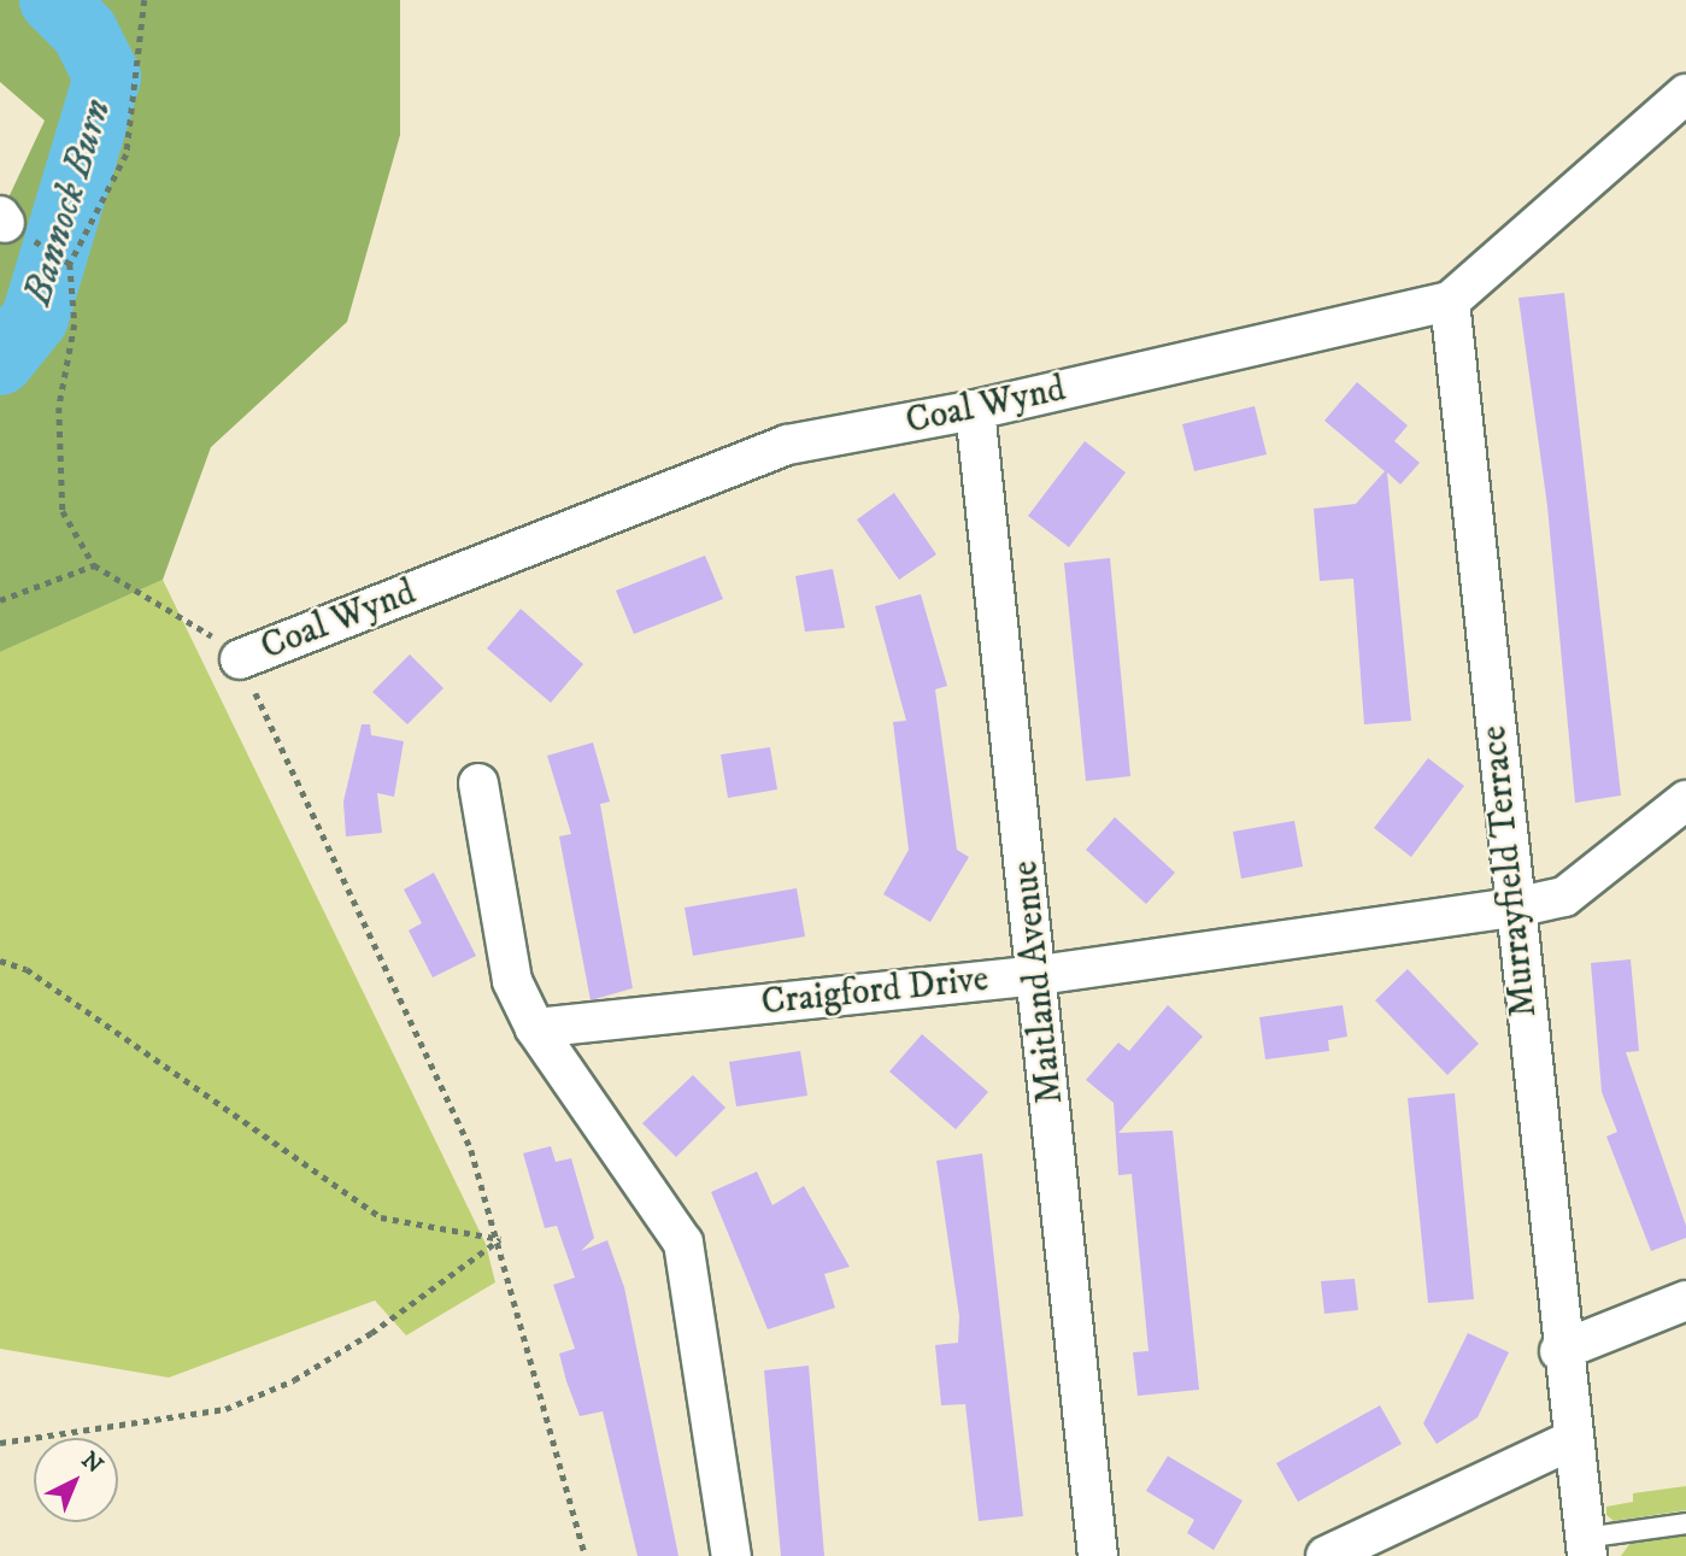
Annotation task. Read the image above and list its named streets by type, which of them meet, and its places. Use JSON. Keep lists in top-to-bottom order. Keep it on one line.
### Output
{"streets":{"street":["Coal Wynd","Murrayfield Terrace","Maitland Avenue","Craigford Drive"]},"crossings":[["Coal Wynd","Murrayfield Terrace"],["Coal Wynd","Maitland Avenue"],["Murrayfield Terrace","Craigford Drive"],["Maitland Avenue","Craigford Drive"]],"water":["Bannock Burn"],"north":"top right"}
